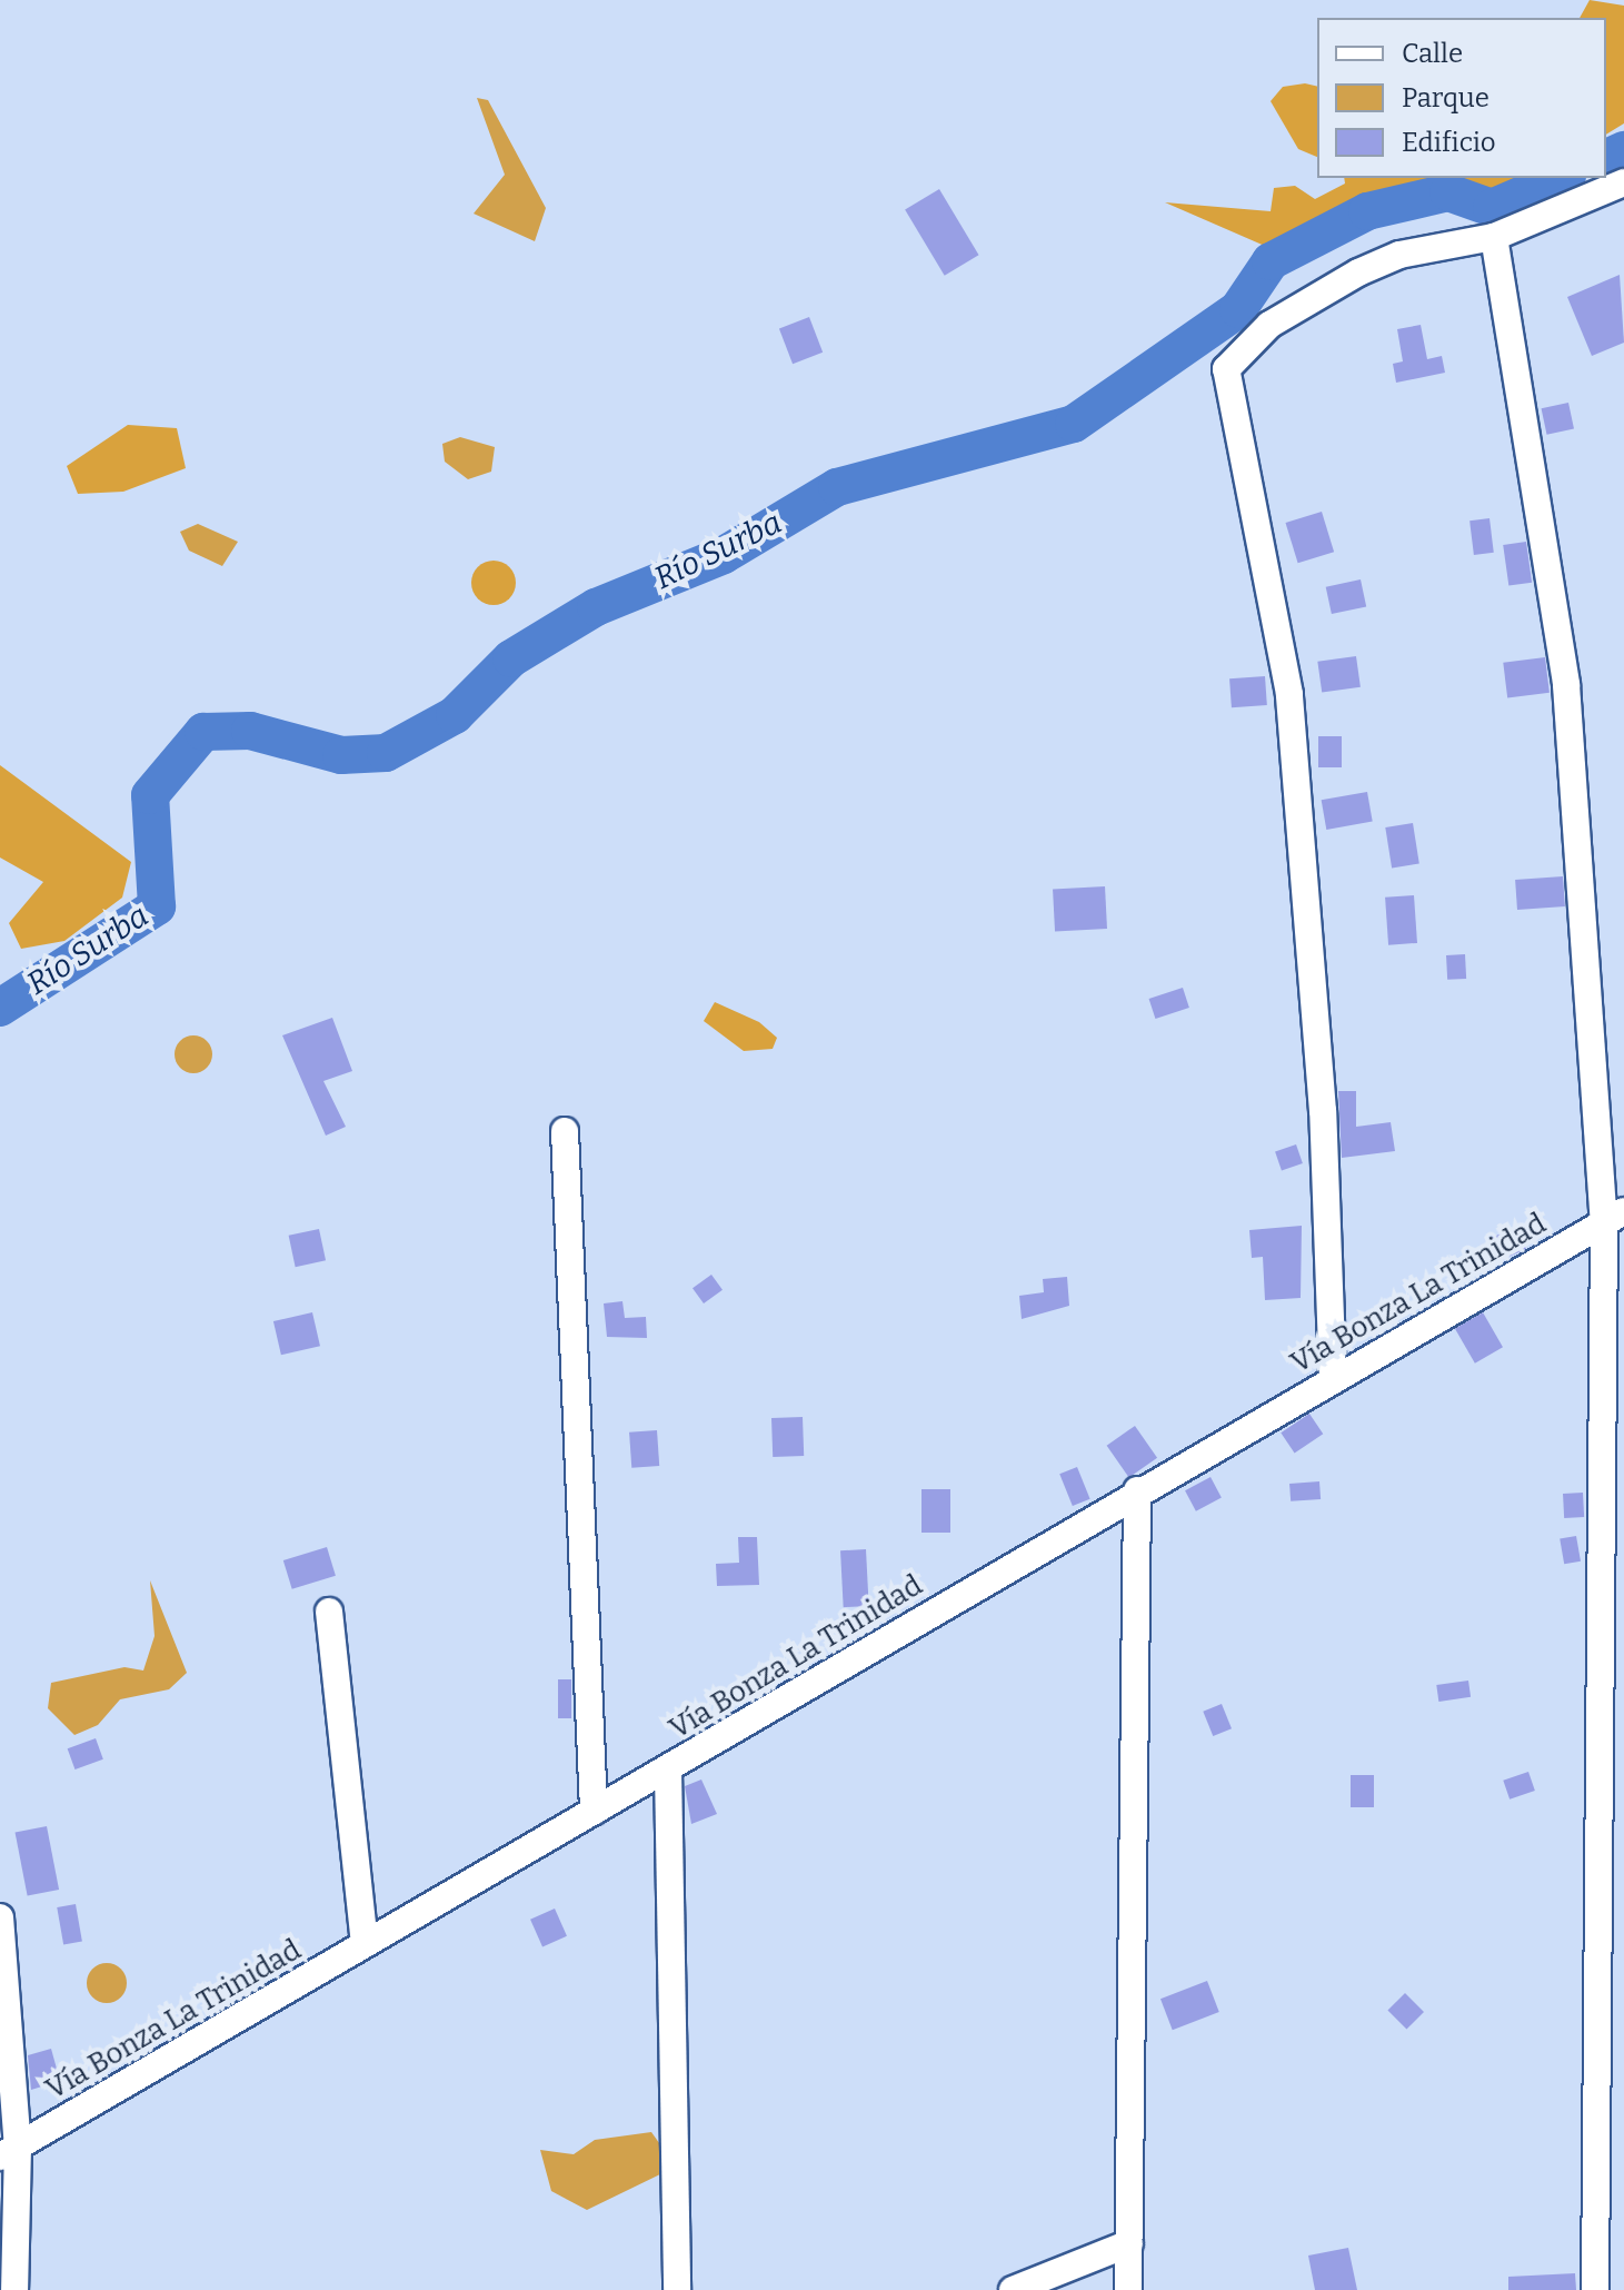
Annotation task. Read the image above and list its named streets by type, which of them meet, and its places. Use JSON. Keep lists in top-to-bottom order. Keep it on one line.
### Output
{"streets":{"street":["Vía Bonza La Trinidad"]},"water":["Río Surba"],"legend":["Calle","Parque","Edificio"]}
